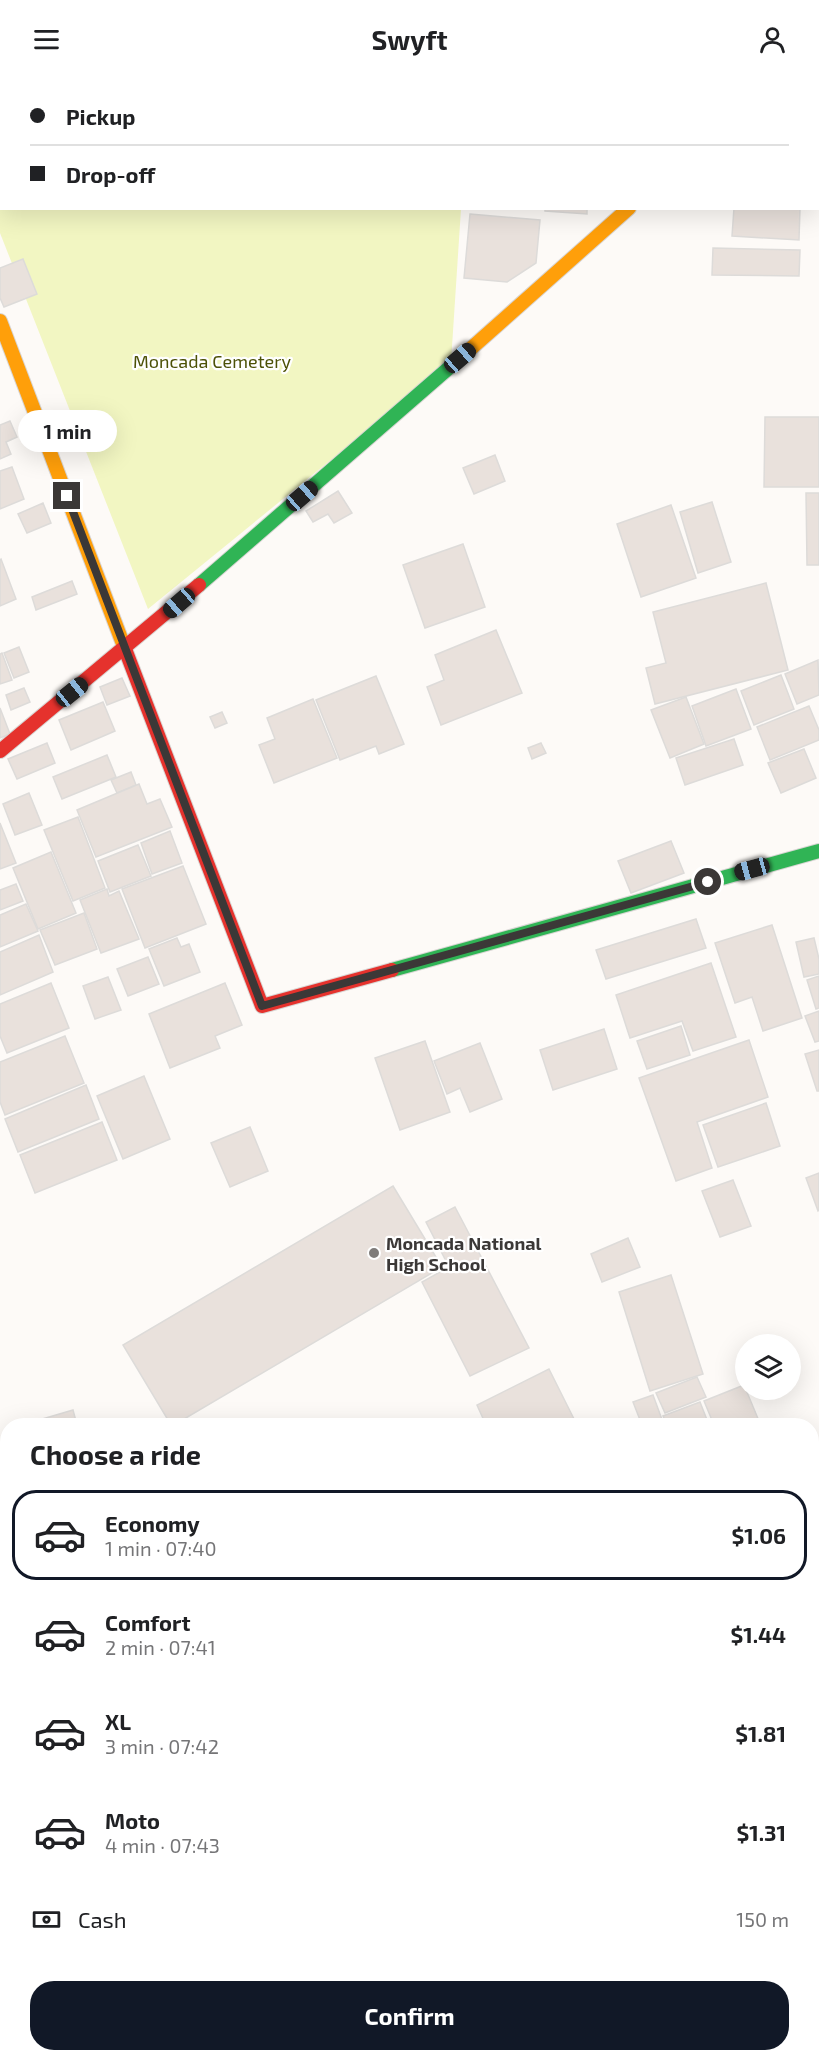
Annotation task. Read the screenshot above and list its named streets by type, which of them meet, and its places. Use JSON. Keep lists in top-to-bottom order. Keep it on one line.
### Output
{"parks":["Moncada Cemetery"],"places":["Moncada National High School"],"page":{"header":"Swyft","banner":["Pickup","Drop-off"],"bubble":"1 min","heading":"Choose a ride","list":[{"name":"Economy","note":"1 min · 07:40","value":"$1.06"},{"name":"Comfort","note":"2 min · 07:41","value":"$1.44"},{"name":"XL","note":"3 min · 07:42","value":"$1.81"},{"name":"Moto","note":"4 min · 07:43","value":"$1.31"}],"pay":["Cash","150 m"],"buttons":"Confirm"}}
